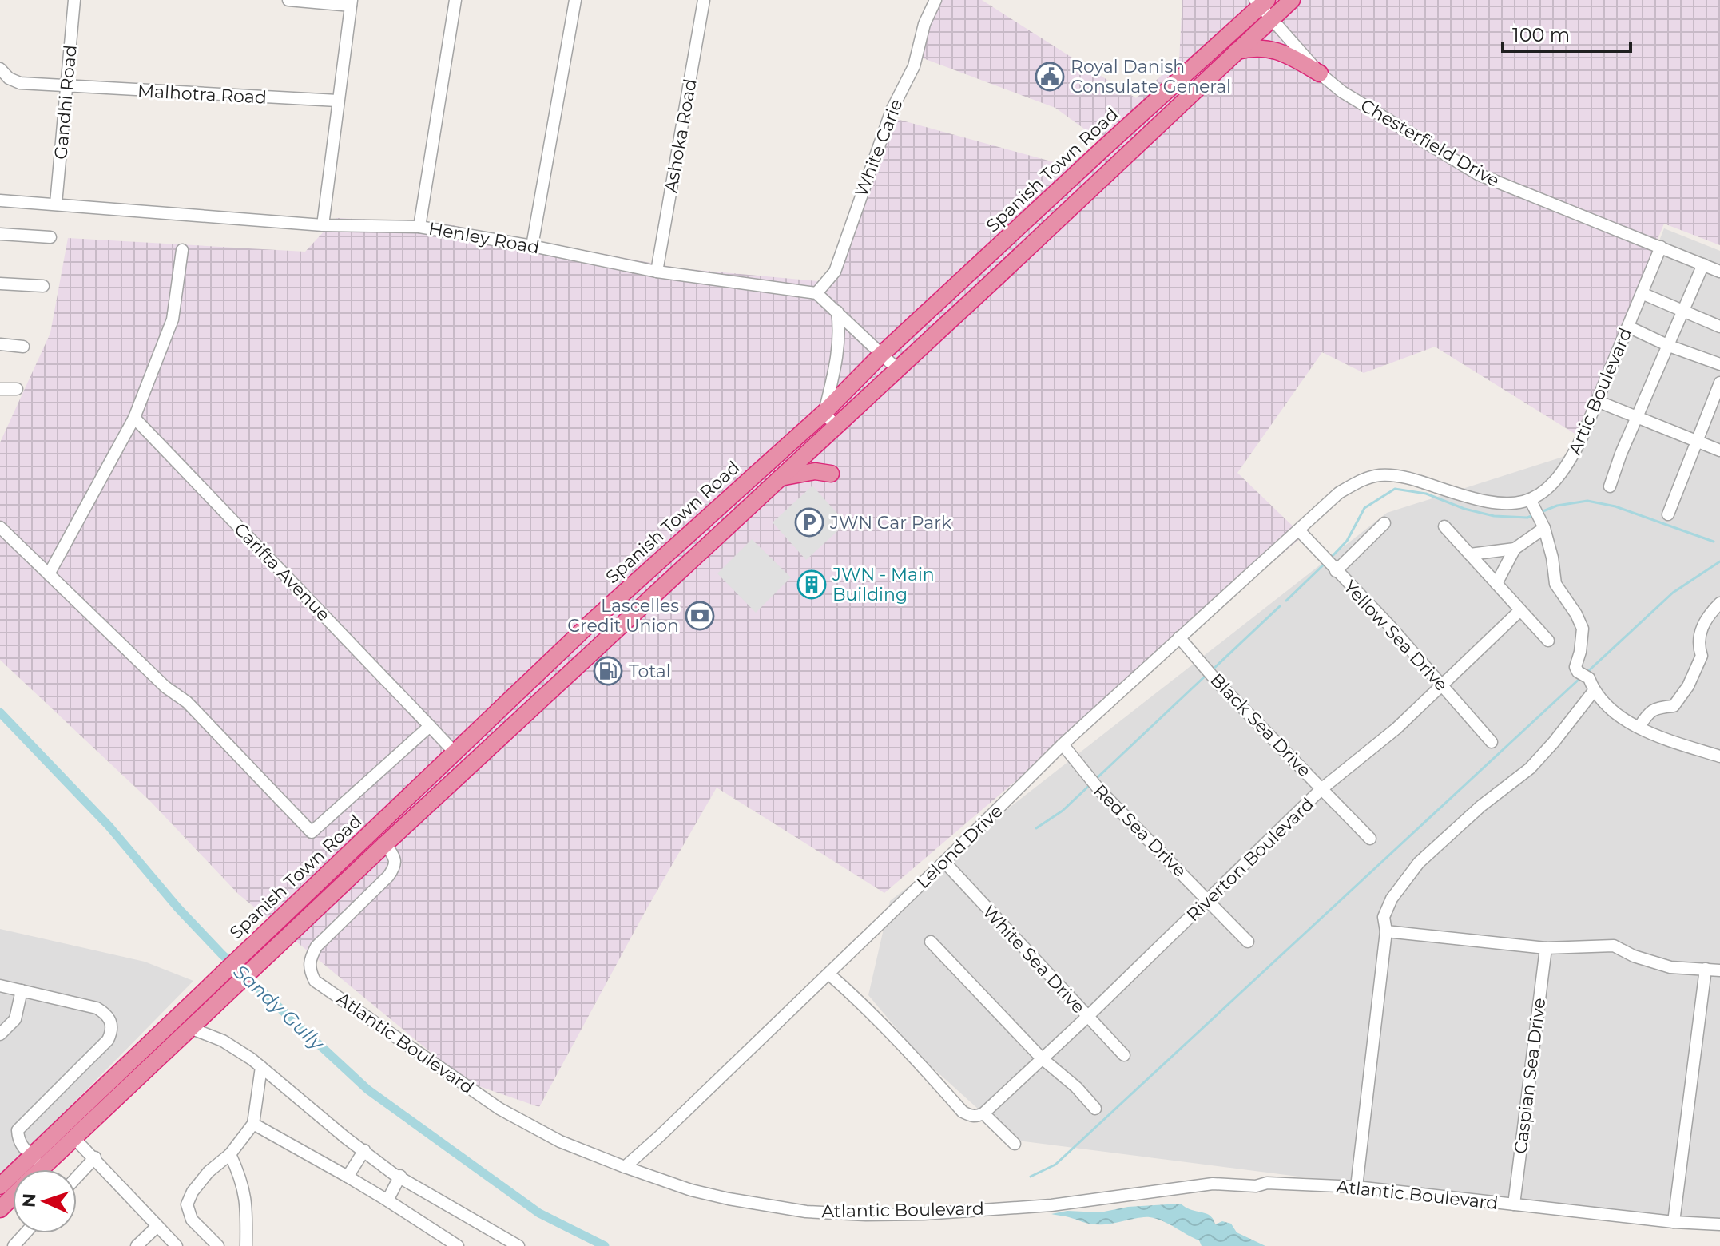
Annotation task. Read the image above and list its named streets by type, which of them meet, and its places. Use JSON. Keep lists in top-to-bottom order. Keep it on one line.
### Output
{"streets":{"highway":["Spanish Town Road"],"street":["Malhotra Road","Gandhi Road","Ashoka Road","Chesterfield Drive","White Carie","Henley Road","Artic Boulevard","Carifta Avenue","Yellow Sea Drive","Black Sea Drive","Red Sea Drive","Lelond Drive","Riverton Boulevard","White Sea Drive","Atlantic Boulevard","Caspian Sea Drive"]},"crossings":[["Malhotra Road","Gandhi Road"],["Gandhi Road","Henley Road"],["Ashoka Road","Henley Road"],["Chesterfield Drive","Spanish Town Road"],["Chesterfield Drive","Artic Boulevard"],["White Carie","Henley Road"],["Spanish Town Road","Carifta Avenue"],["Spanish Town Road","Atlantic Boulevard"],["Artic Boulevard","Yellow Sea Drive"],["Artic Boulevard","Lelond Drive"],["Yellow Sea Drive","Lelond Drive"],["Yellow Sea Drive","Riverton Boulevard"],["Black Sea Drive","Lelond Drive"],["Black Sea Drive","Riverton Boulevard"],["Red Sea Drive","Lelond Drive"],["Red Sea Drive","Riverton Boulevard"],["Lelond Drive","White Sea Drive"],["Lelond Drive","Atlantic Boulevard"],["Riverton Boulevard","White Sea Drive"],["Atlantic Boulevard","Caspian Sea Drive"]],"water":["Sandy Gully"],"places":{"public building":["Royal Danish Consulate General"],"parking":["JWN Car Park"],"building":["JWN - Main Building"],"bank":["Lascelles Credit Union"],"fuel station":["Total"]},"scale_bar":"100 m","north":"left"}
